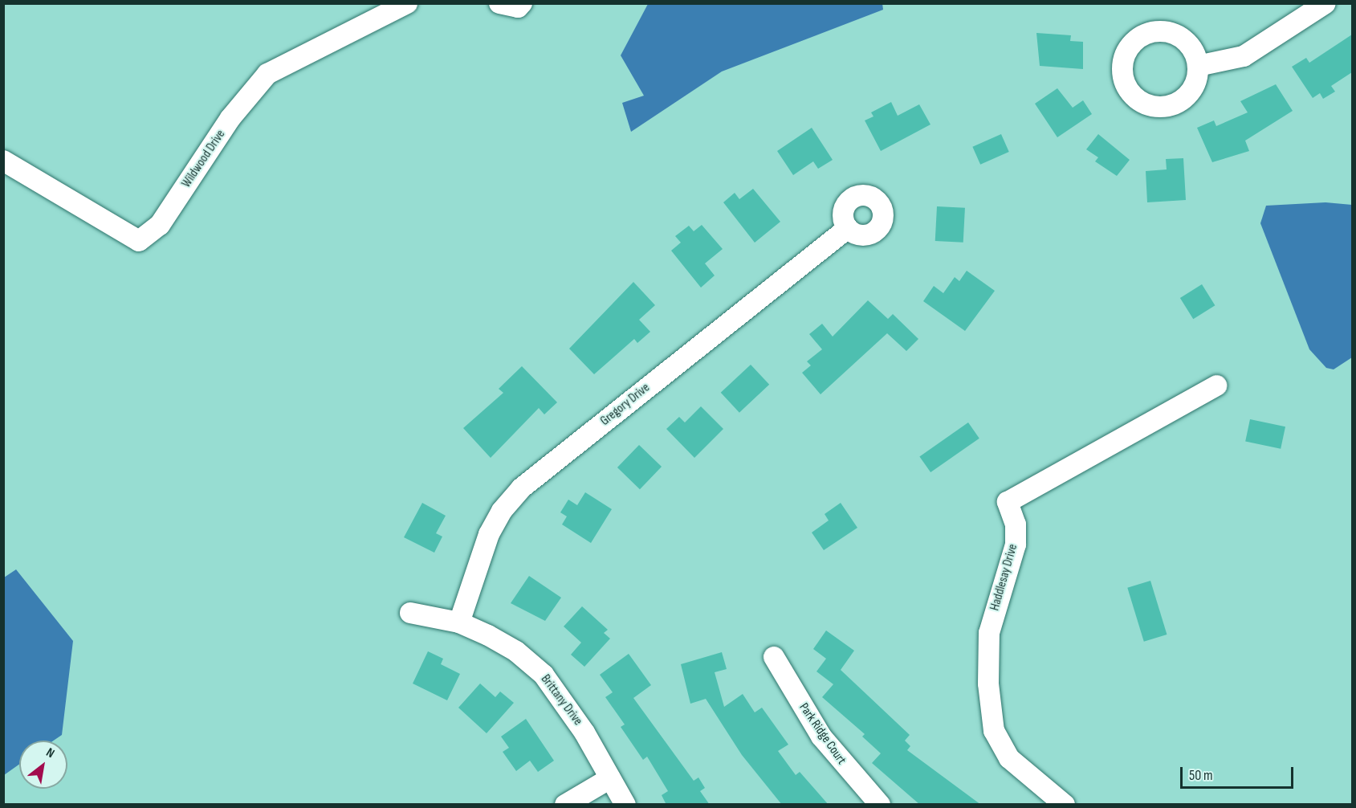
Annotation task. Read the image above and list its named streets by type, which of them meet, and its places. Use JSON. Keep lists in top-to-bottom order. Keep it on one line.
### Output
{"streets":{"street":["Wildwood Drive","Gregory Drive","Haddlesay Drive","Brittany Drive","Park Ridge Court"]},"crossings":[["Gregory Drive","Brittany Drive"]],"scale_bar":"50 m","north":"top right"}
